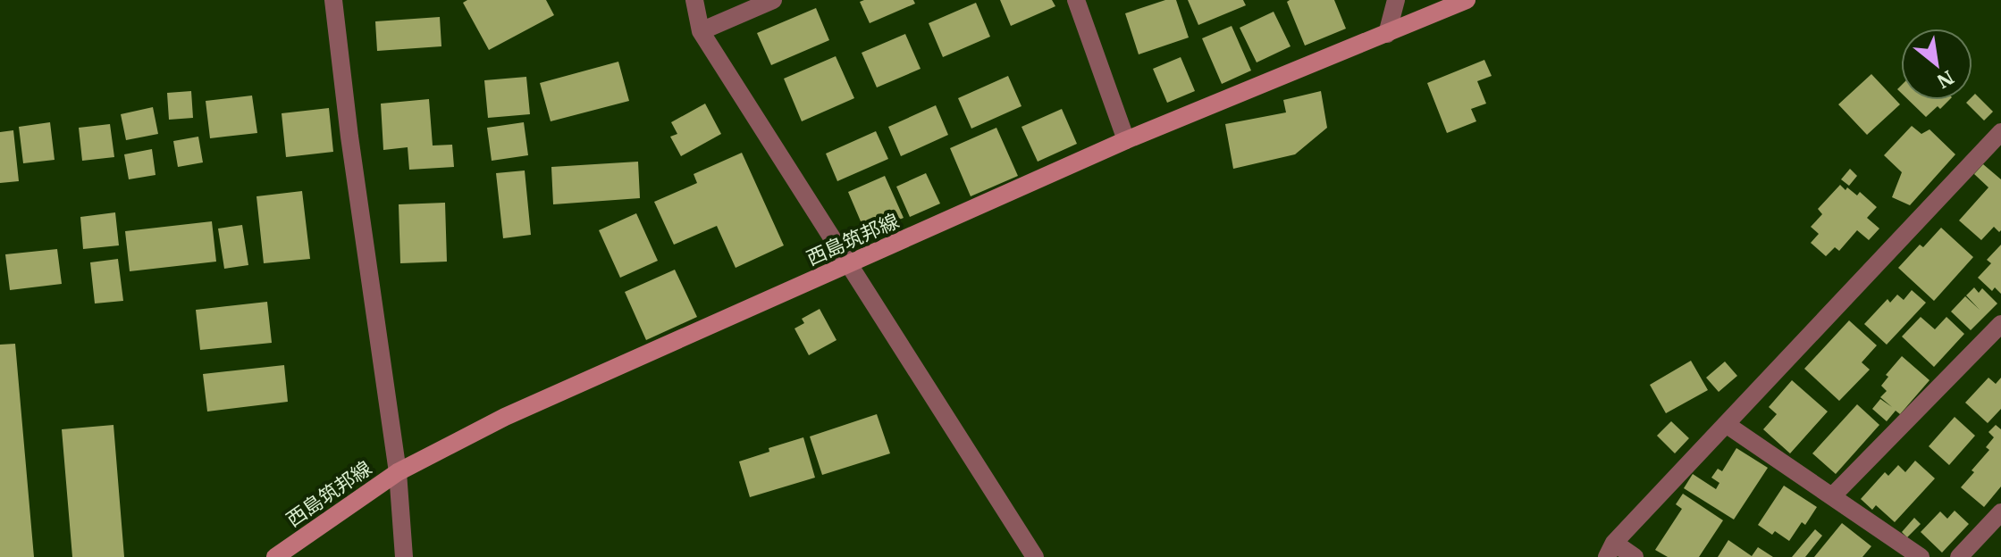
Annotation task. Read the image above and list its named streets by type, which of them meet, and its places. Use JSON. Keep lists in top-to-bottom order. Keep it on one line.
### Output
{"streets":{"main road":["西島筑邦線"]},"north":"bottom right"}
